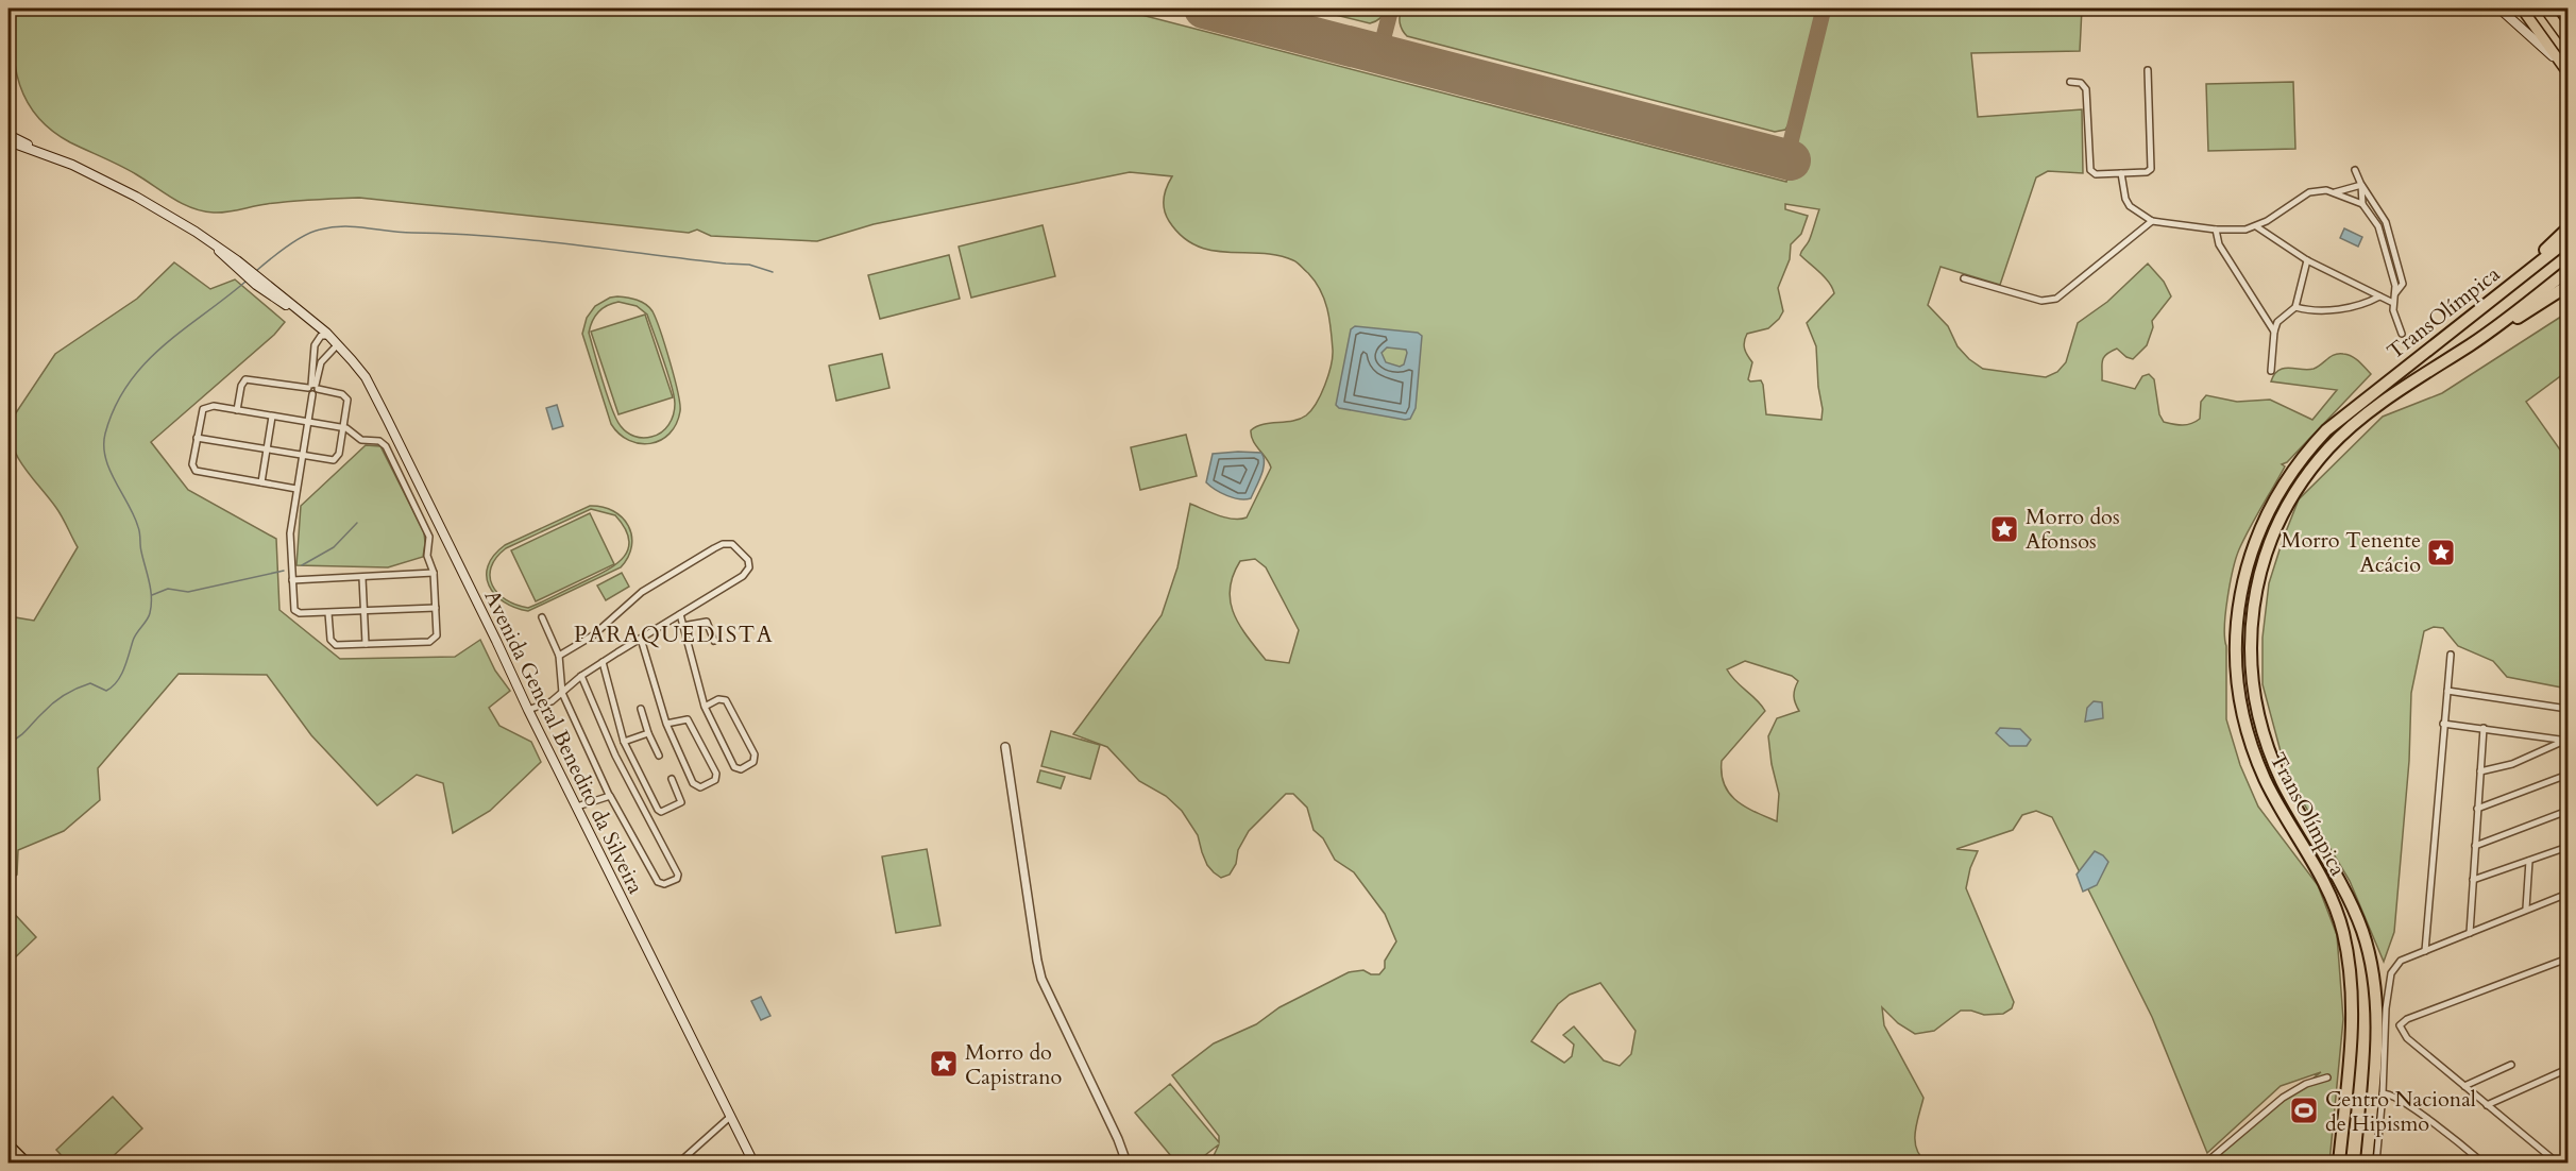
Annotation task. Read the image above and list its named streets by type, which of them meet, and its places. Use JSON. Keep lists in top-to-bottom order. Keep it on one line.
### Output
{"streets":{"highway":["TransOlímpica"],"main road":["Avenida General Benedito da Silveira"]},"districts":["PARAQUEDISTA"],"places":{"place":["Morro dos Afonsos","Morro Tenente Acácio","Morro do Capistrano"],"sports":["Centro Nacional de Hipismo"]}}
